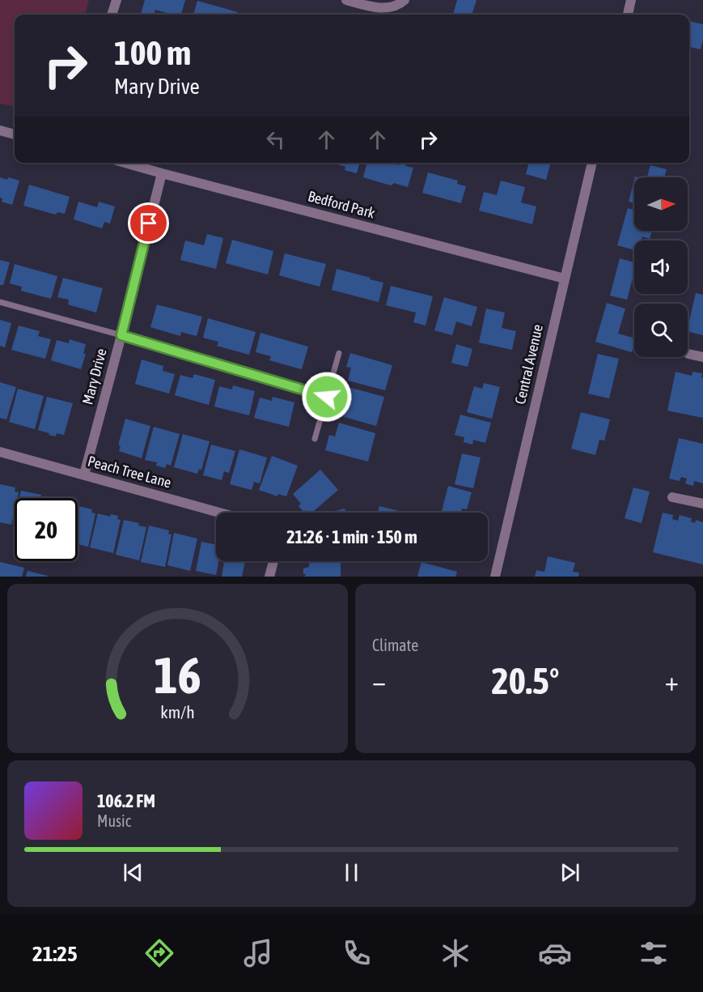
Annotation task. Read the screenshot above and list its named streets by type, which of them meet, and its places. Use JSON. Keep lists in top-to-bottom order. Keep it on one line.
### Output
{"streets":{"street":["Bedford Park","Central Avenue","Mary Drive","Peach Tree Lane"]},"crossings":[["Bedford Park","Central Avenue"],["Bedford Park","Mary Drive"],["Mary Drive","Peach Tree Lane"]],"north":"right","page":{"turn":["100 m","Mary Drive"],"limit":"20","trip":"21:26 · 1 min · 150 m","tile":"Climate","heat":["−","20.5°","+"],"song":["106.2 FM","Music"],"tabs":"21:25","gauge":["16","km/h"]}}
